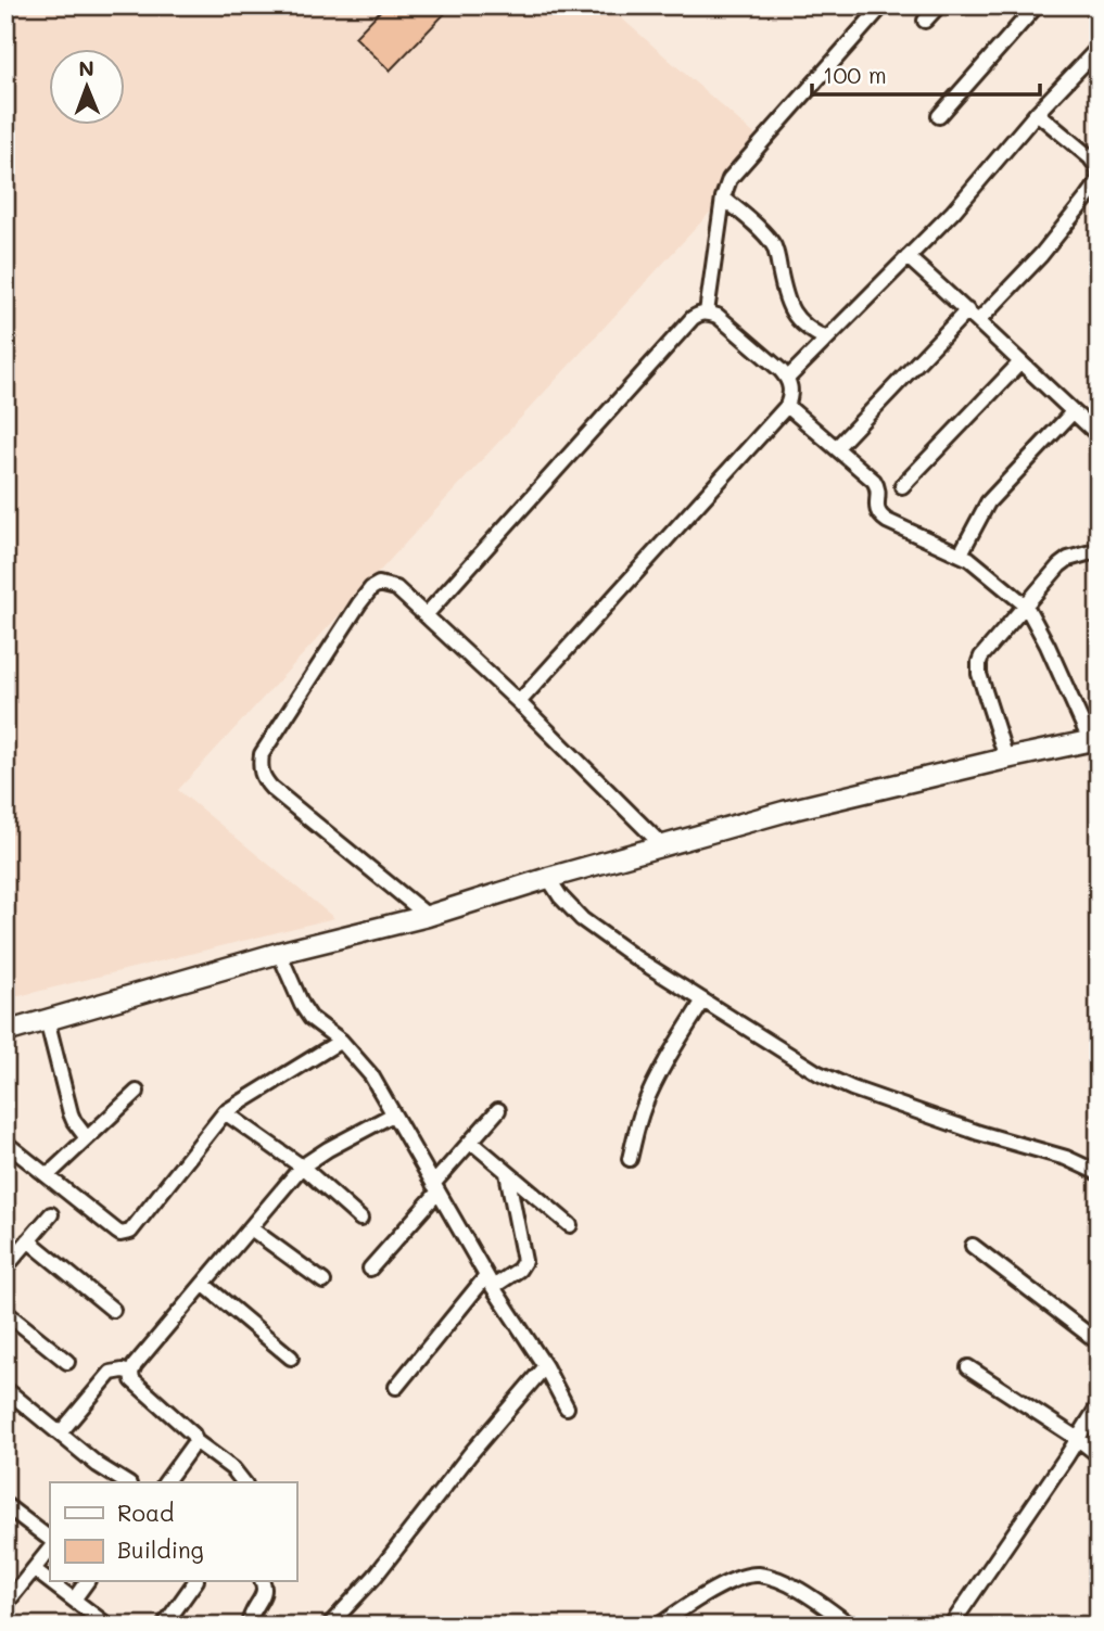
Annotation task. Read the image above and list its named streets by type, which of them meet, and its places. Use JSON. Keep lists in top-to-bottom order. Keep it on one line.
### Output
{"legend":["Road","Building"],"scale_bar":"100 m","north":"top"}
